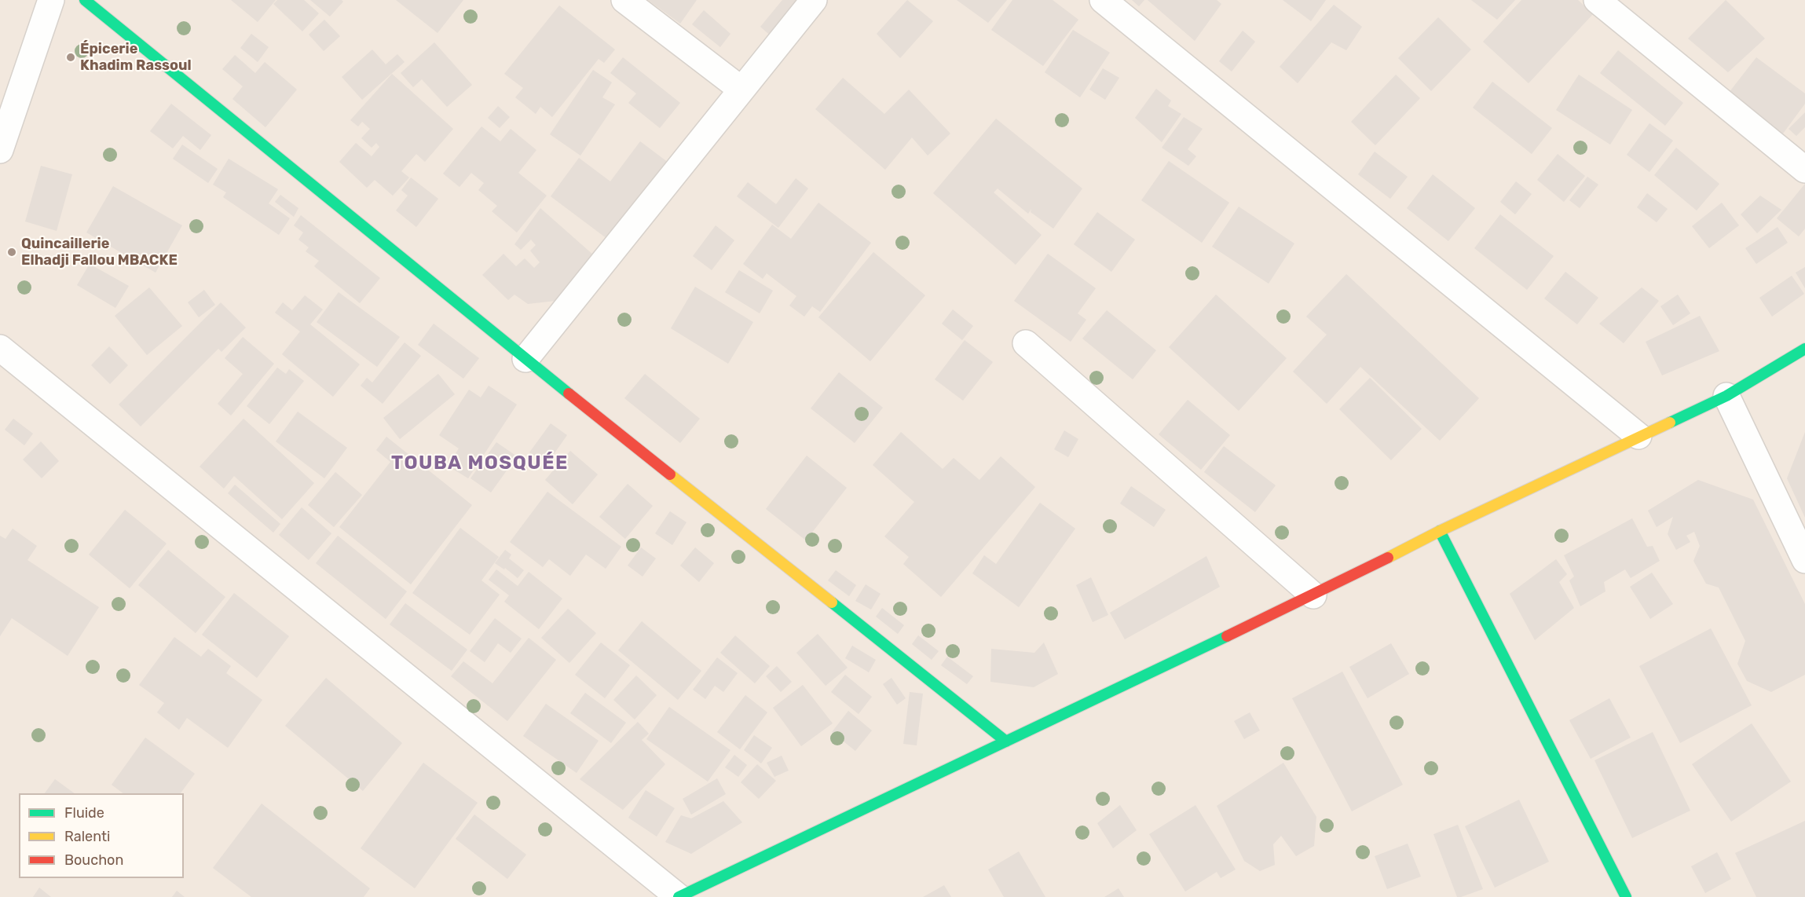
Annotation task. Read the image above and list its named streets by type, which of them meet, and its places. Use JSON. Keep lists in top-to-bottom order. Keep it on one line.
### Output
{"districts":["TOUBA MOSQUÉE"],"places":["Épicerie Khadim Rassoul","Quincaillerie Elhadji Fallou MBACKE"],"legend":["Fluide","Ralenti","Bouchon"]}
